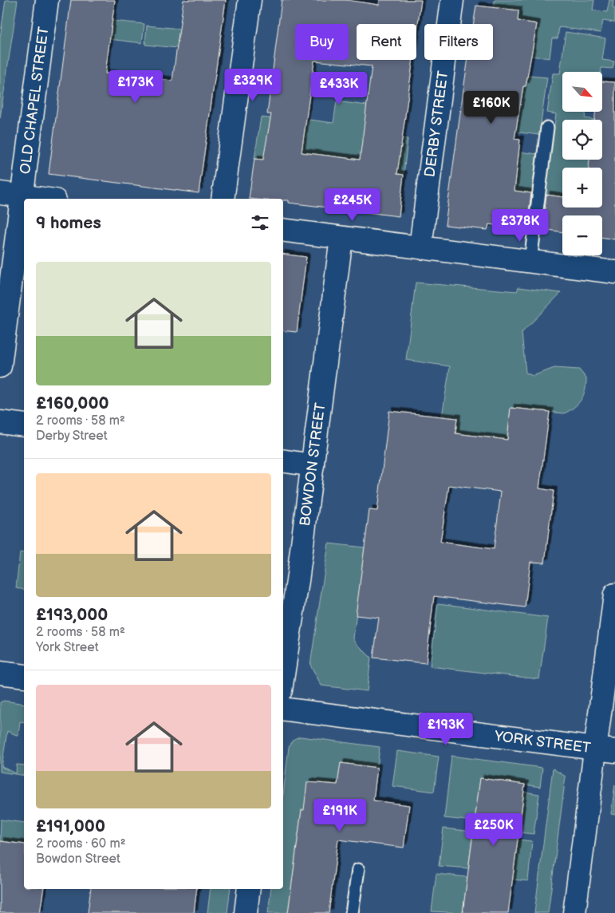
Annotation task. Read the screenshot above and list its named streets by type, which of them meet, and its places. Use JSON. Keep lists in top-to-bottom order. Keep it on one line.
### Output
{"streets":{"street":["OLD CHAPEL STREET","DERBY STREET","BOWDON STREET","YORK STREET"]},"north":"bottom right","page":{"chip":["Buy","Rent","Filters"],"price":["£329K","£173K","£433K","£160K","£245K","£378K","£193K","£191K","£250K"],"map_buttons":["+","−"],"heading":"9 homes","list":[{"name":"£160,000","note":"2 rooms · 58 m² · Derby Street"},{"name":"£193,000","note":"2 rooms · 58 m² · York Street"},{"name":"£191,000","note":"2 rooms · 60 m² · Bowdon Street"}]}}
